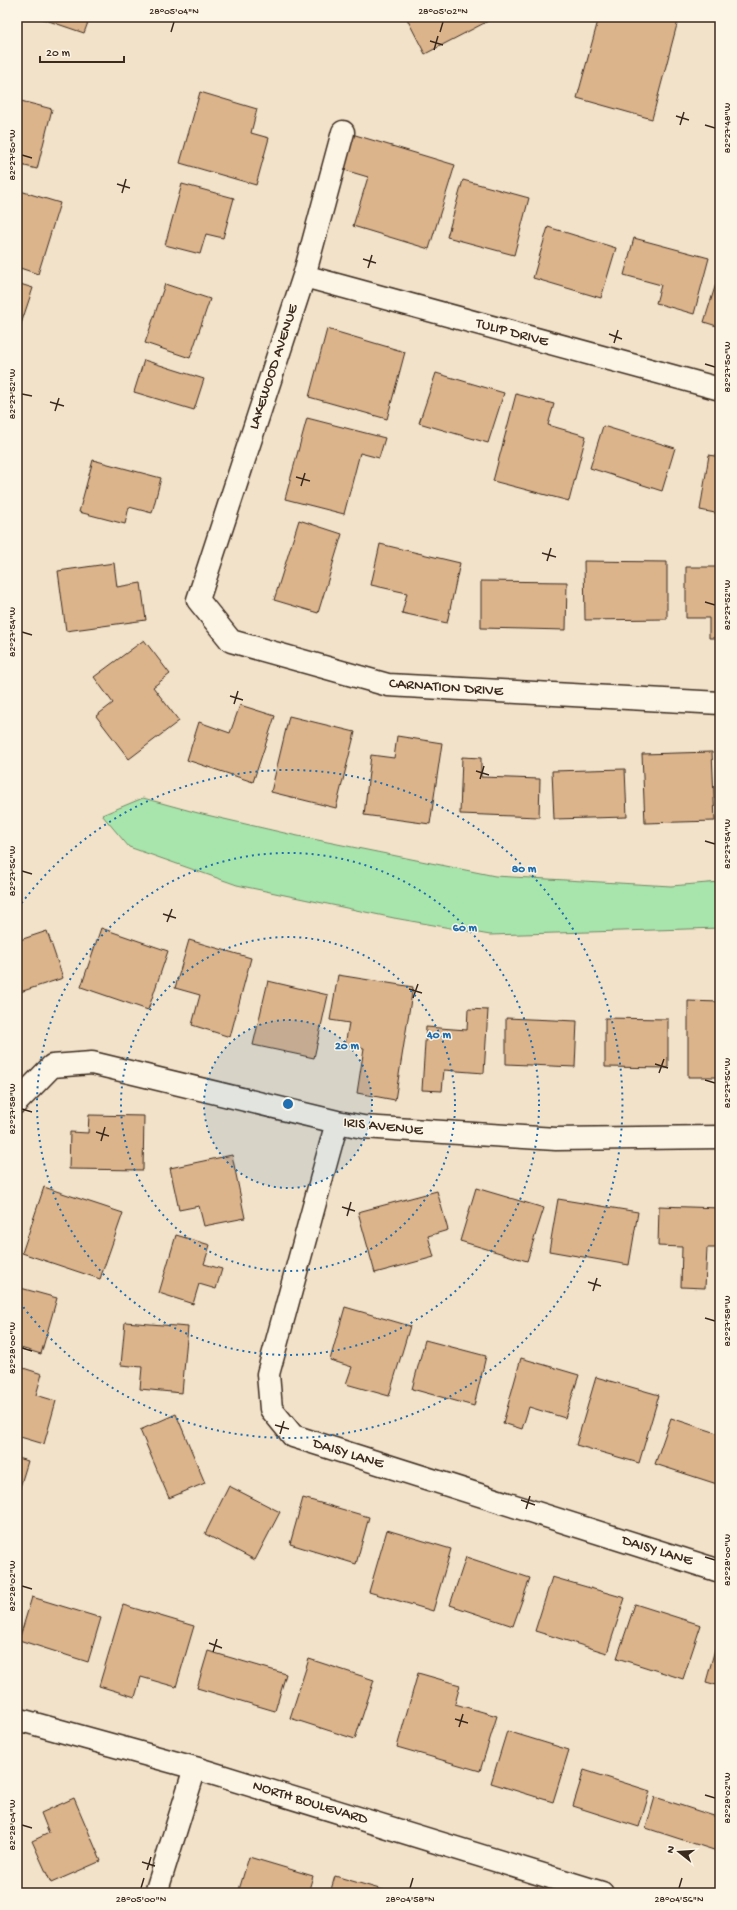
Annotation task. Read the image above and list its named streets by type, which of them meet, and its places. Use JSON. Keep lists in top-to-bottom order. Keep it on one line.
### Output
{"streets":{"street":["TULIP DRIVE","LAKEWOOD AVENUE","CARNATION DRIVE","IRIS AVENUE","DAISY LANE","NORTH BOULEVARD"]},"crossings":[["TULIP DRIVE","LAKEWOOD AVENUE"],["LAKEWOOD AVENUE","CARNATION DRIVE"],["IRIS AVENUE","DAISY LANE"]],"scale_bar":"20 m","north":"left","coordinates":["28°05'04\"N","28°05'02\"N","82°27'48\"W","82°27'50\"W","82°27'52\"W","82°27'54\"W","82°27'56\"W","82°27'58\"W","82°28'00\"W","82°28'02\"W","82°28'04\"W","28°05'00\"N","28°04'58\"N","28°04'56\"N"],"rings":["80 m","60 m","40 m","20 m"]}
